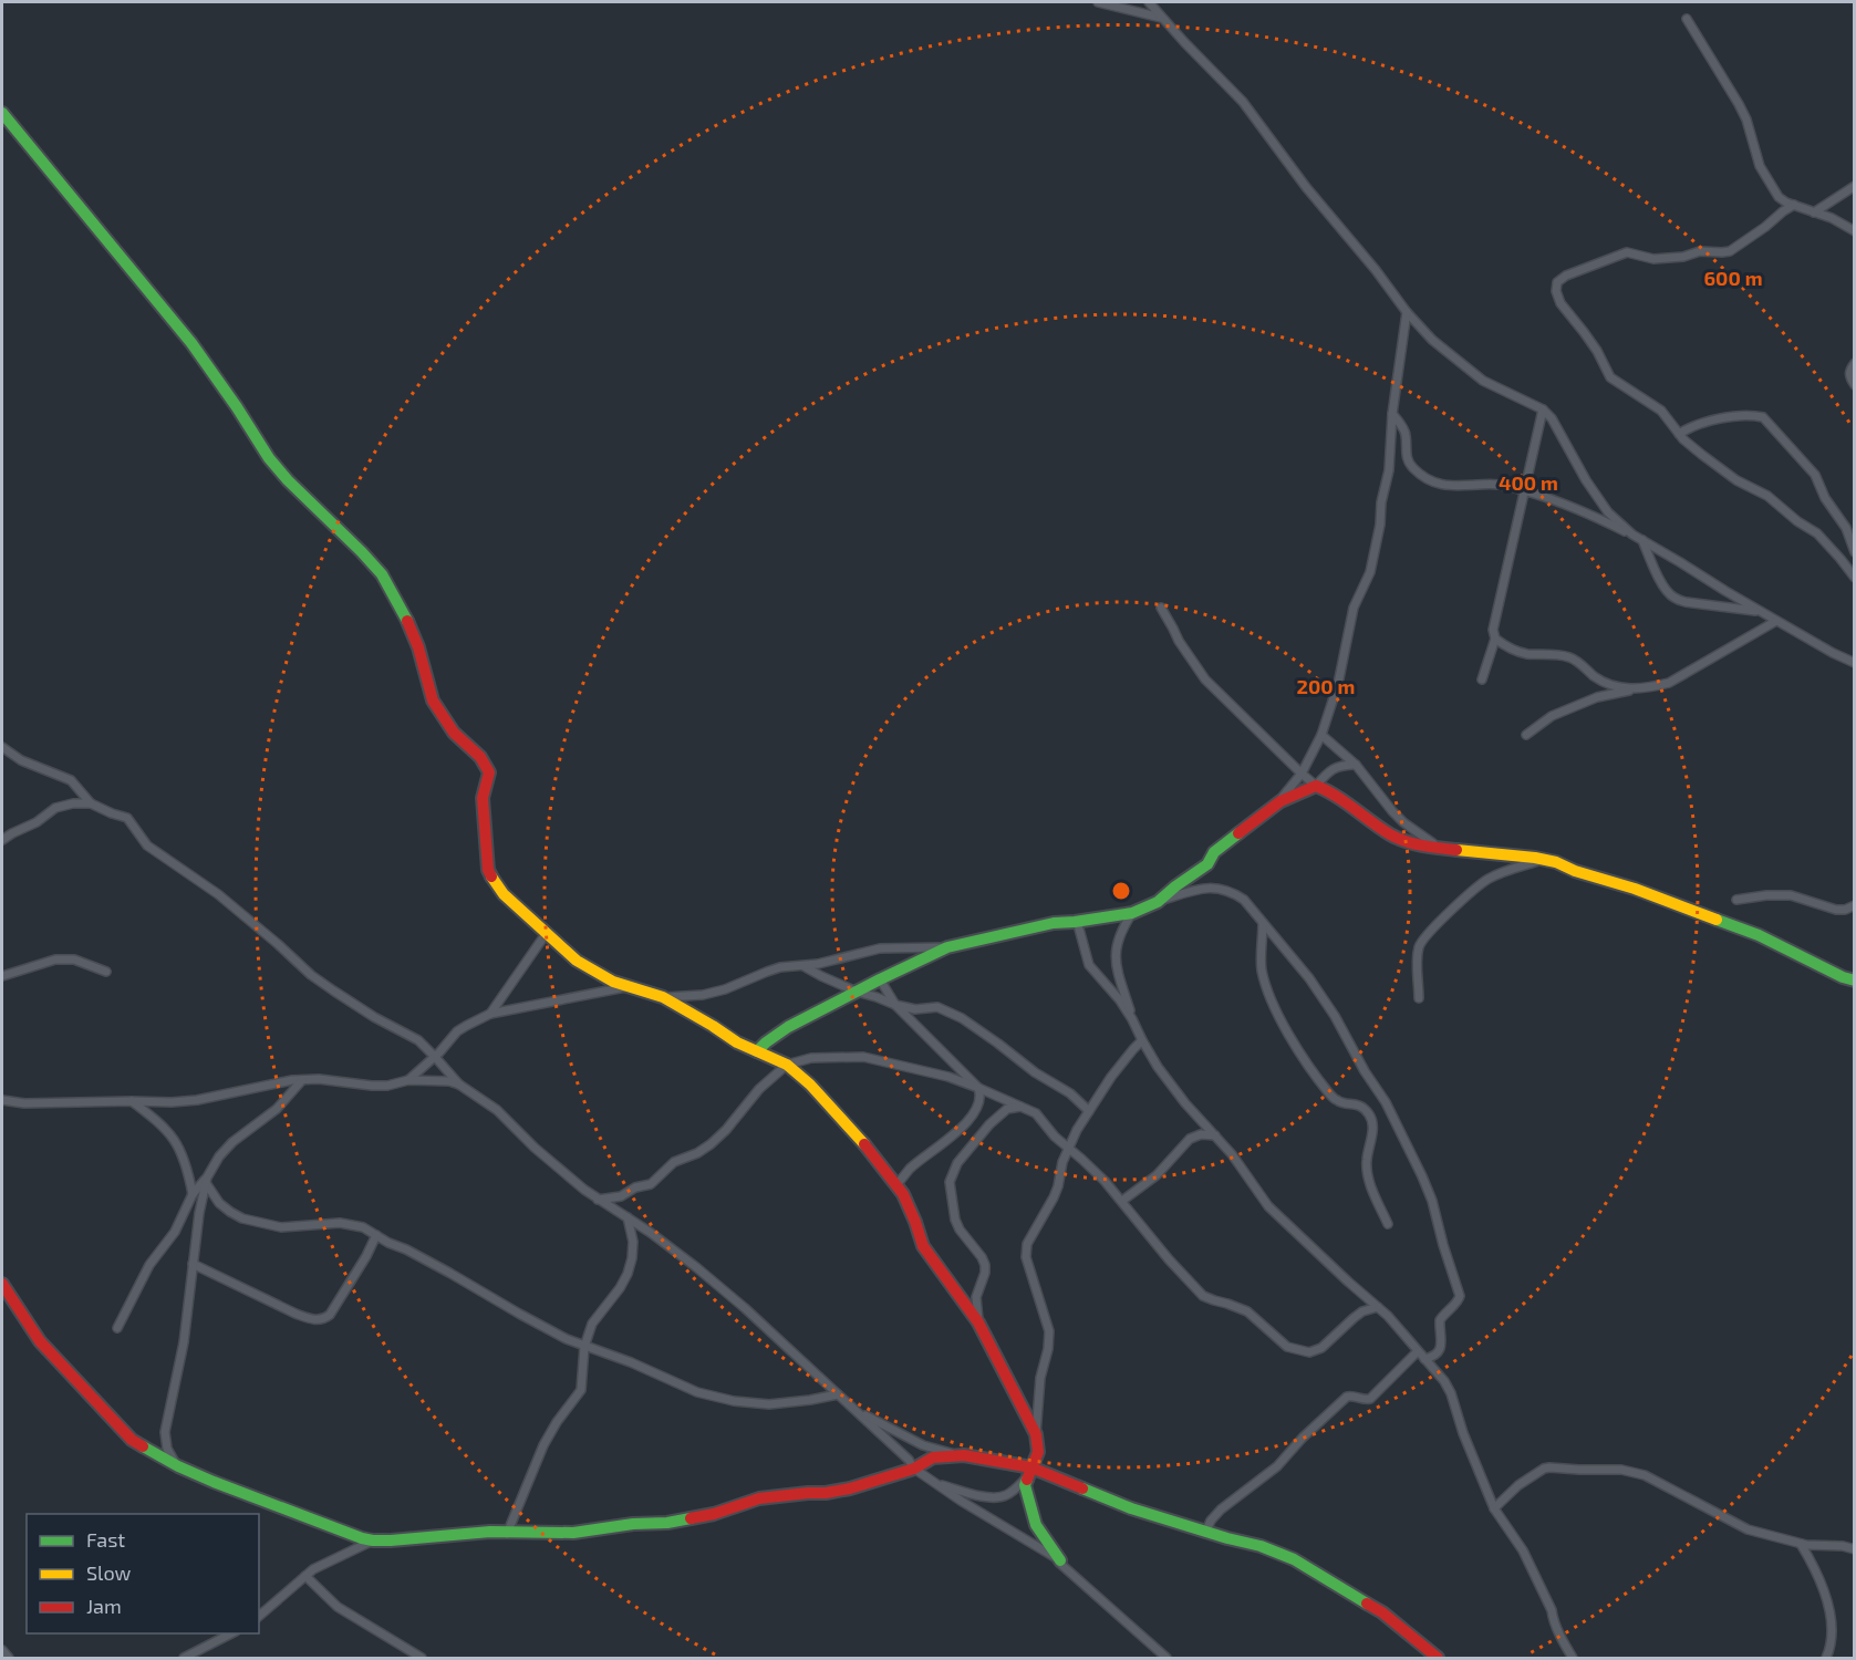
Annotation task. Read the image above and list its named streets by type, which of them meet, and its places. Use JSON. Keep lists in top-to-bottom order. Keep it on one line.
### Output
{"legend":["Fast","Slow","Jam"],"rings":["600 m","400 m","200 m"]}
